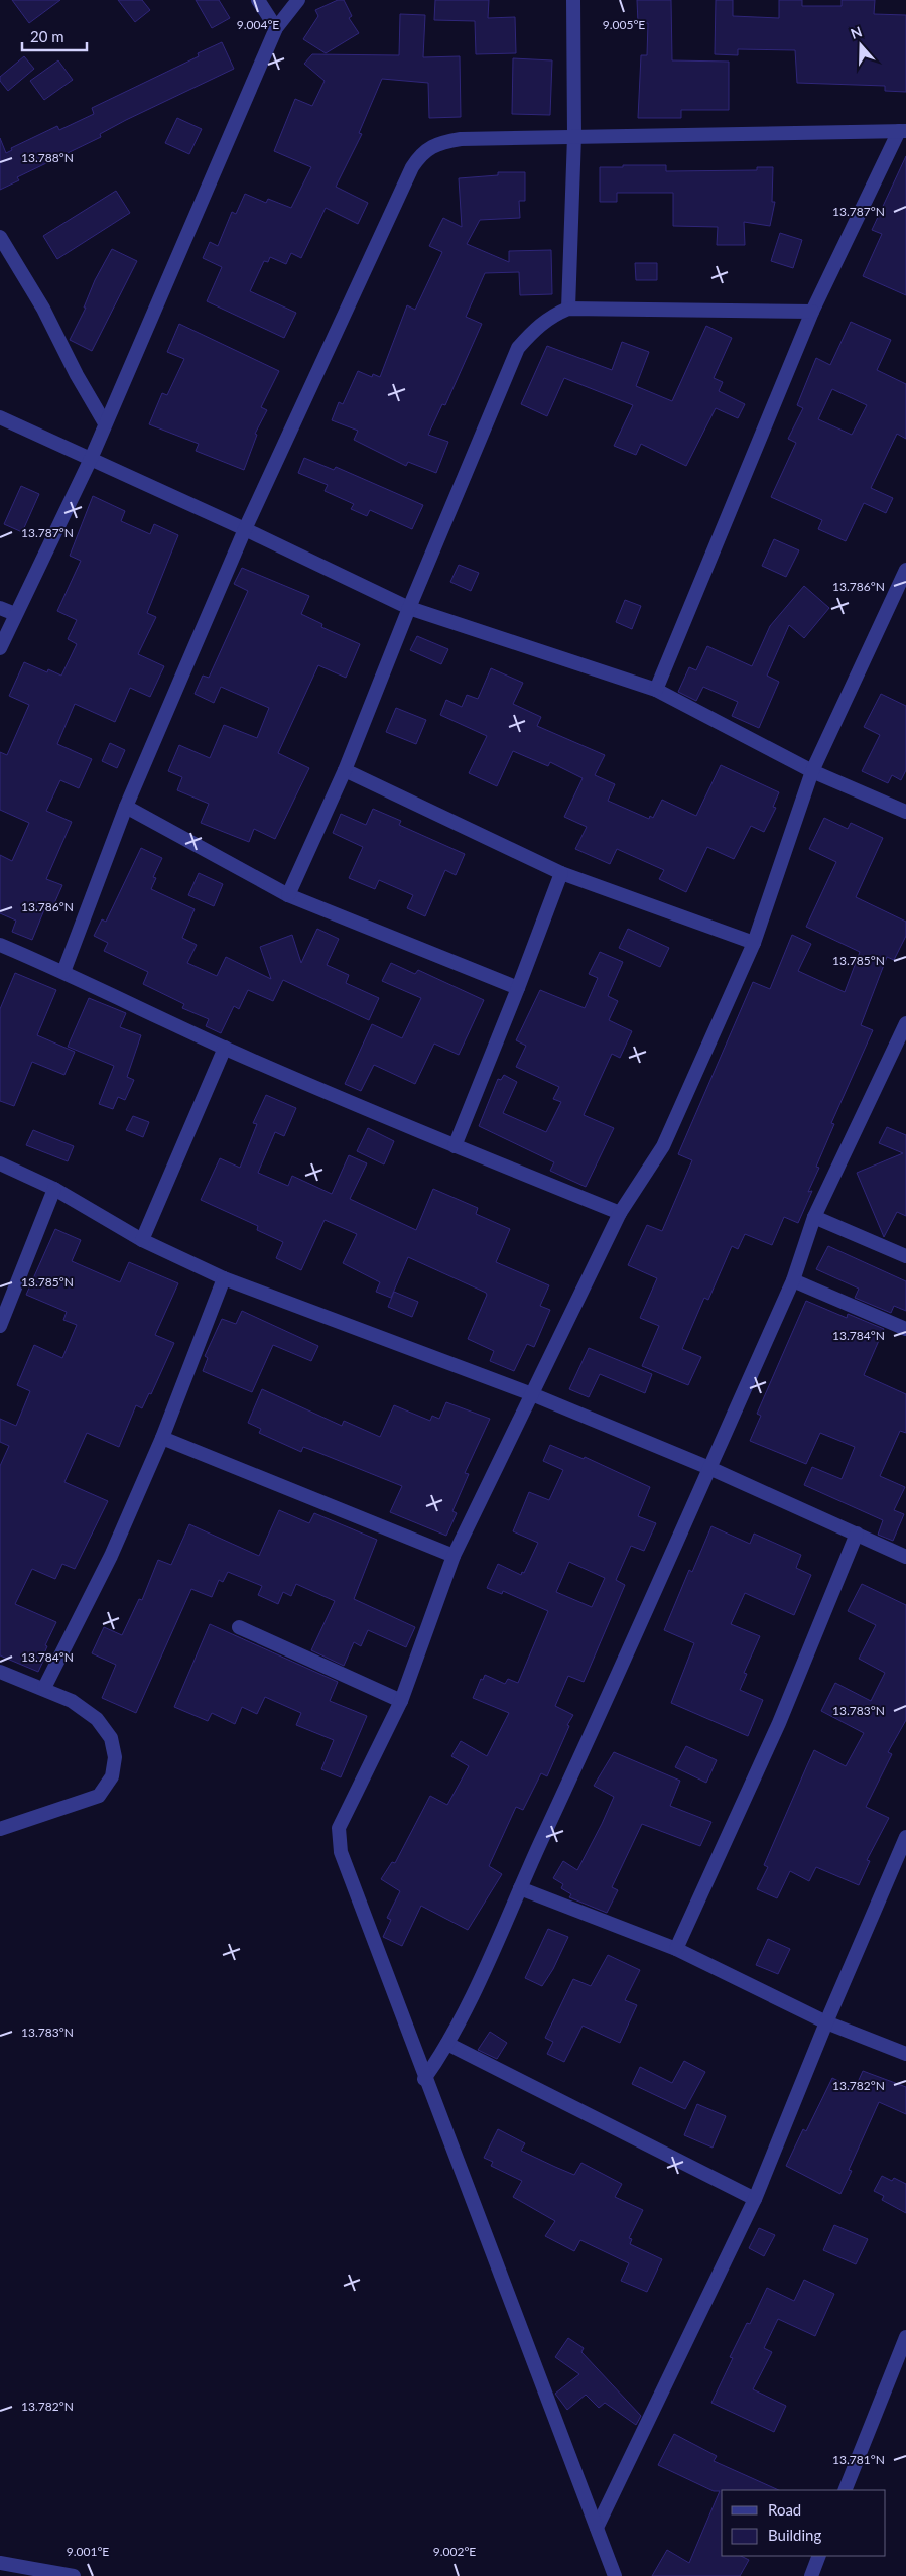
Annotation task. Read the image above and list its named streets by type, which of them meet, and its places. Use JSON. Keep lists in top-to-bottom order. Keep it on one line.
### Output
{"legend":["Road","Building"],"scale_bar":"20 m","north":"top","coordinates":["9.005°E","9.004°E","13.788°N","13.787°N","13.786°N","13.785°N","13.784°N","13.783°N","13.782°N","13.781°N","9.001°E","9.002°E"]}
